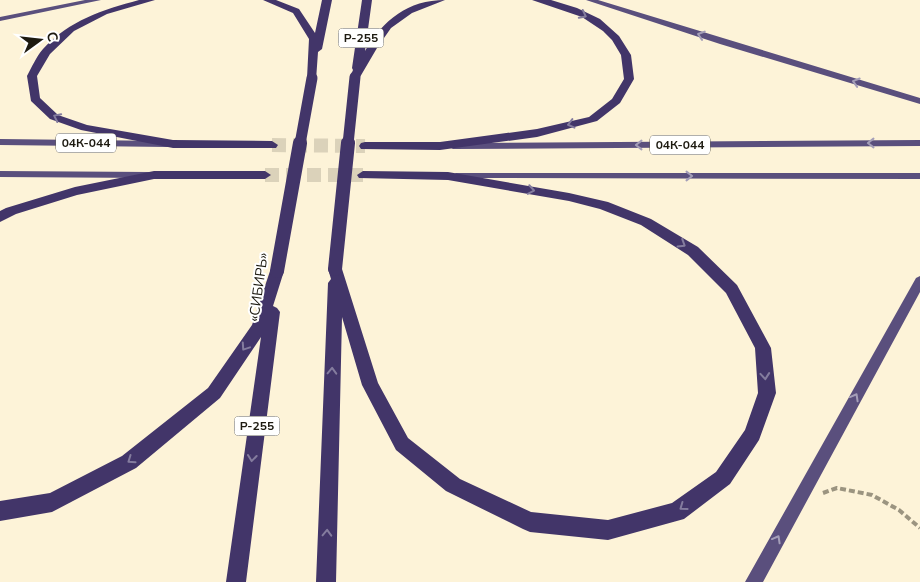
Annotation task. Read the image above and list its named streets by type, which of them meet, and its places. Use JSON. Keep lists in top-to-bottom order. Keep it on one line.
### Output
{"streets":{"highway":["Р-255","04К-044","«СИБИРЬ»"]},"north":"right"}
